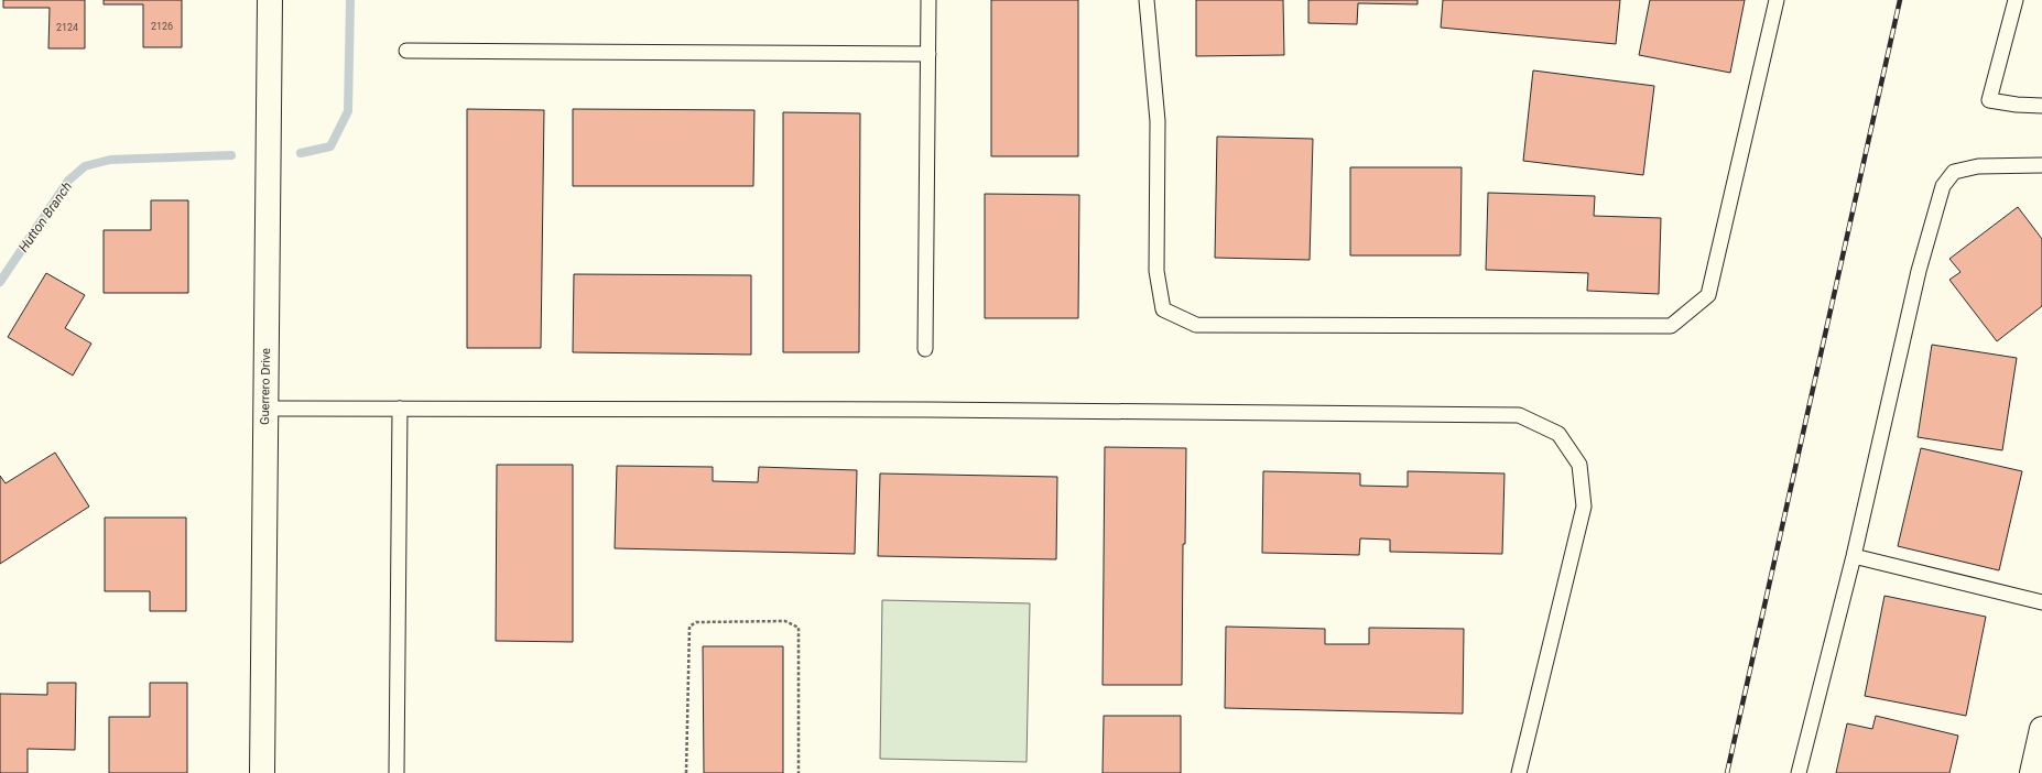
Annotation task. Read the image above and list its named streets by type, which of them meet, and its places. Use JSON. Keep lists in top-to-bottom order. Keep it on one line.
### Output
{"streets":{"street":["Guerrero Drive"]},"water":["Hutton Branch"],"house_numbers":["2126","2124"]}
